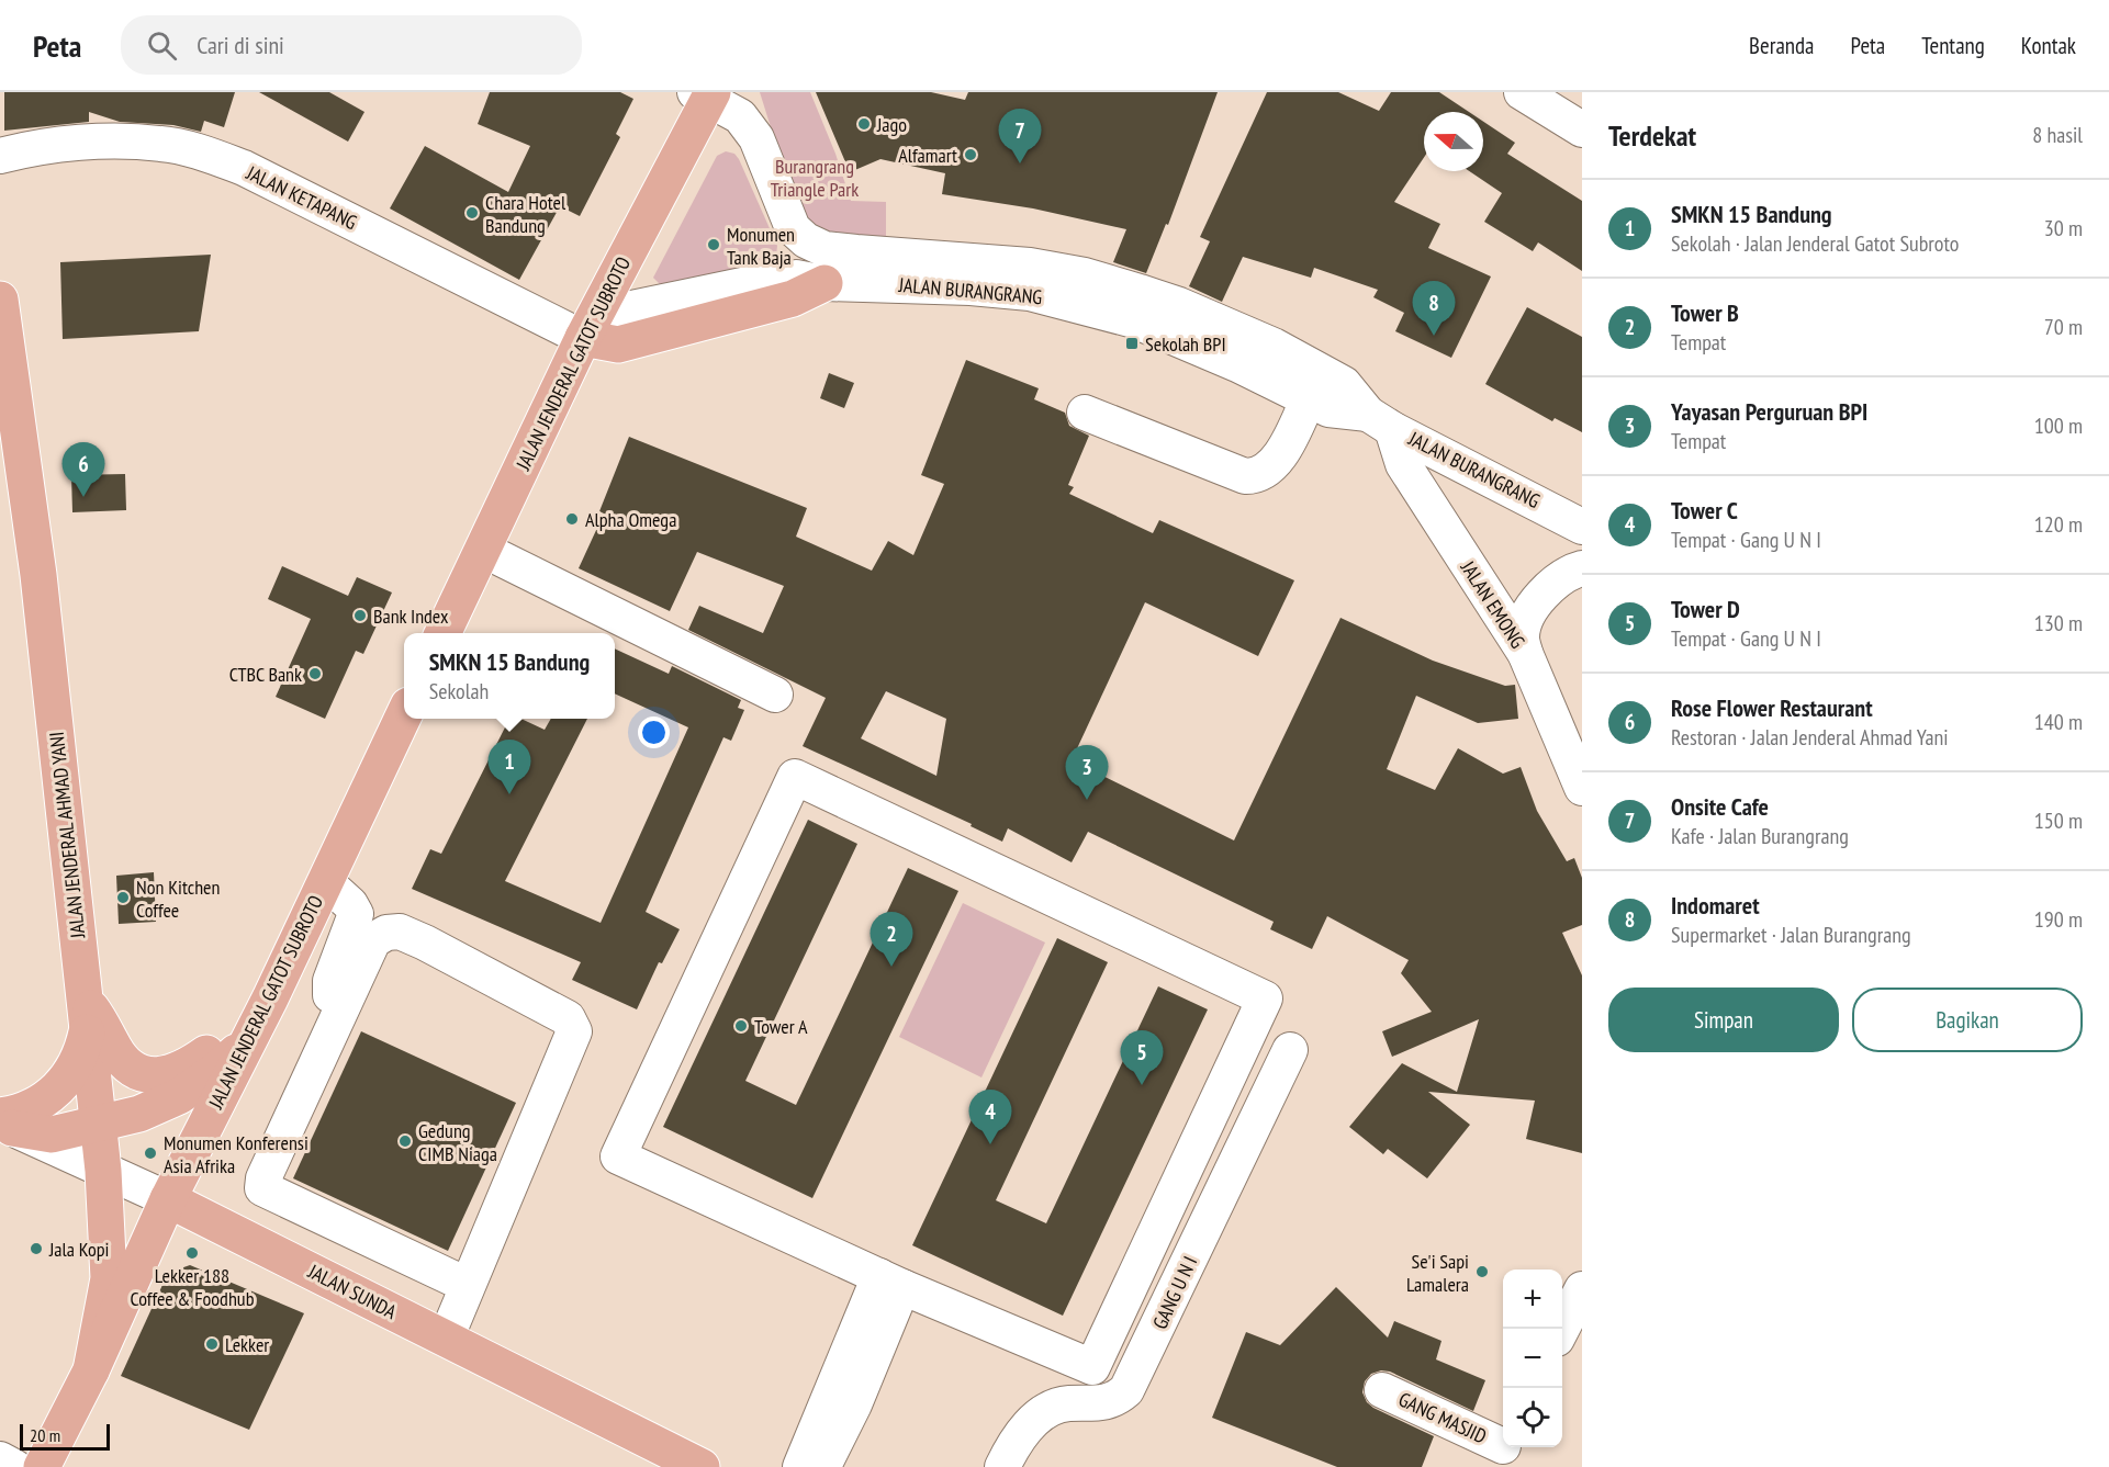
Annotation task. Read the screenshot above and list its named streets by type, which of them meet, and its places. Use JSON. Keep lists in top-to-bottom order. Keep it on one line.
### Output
{"streets":{"main road":["JALAN JENDERAL GATOT SUBROTO","JALAN JENDERAL AHMAD YANI","JALAN SUNDA"],"street":["JALAN KETAPANG","JALAN BURANGRANG","JALAN EMONG","GANG U N I","GANG MASJID"]},"crossings":[["JALAN KETAPANG","JALAN JENDERAL GATOT SUBROTO"],["JALAN BURANGRANG","JALAN JENDERAL GATOT SUBROTO"],["JALAN BURANGRANG","JALAN EMONG"],["JALAN JENDERAL GATOT SUBROTO","JALAN JENDERAL AHMAD YANI"],["JALAN JENDERAL GATOT SUBROTO","JALAN SUNDA"],["JALAN JENDERAL AHMAD YANI","JALAN SUNDA"]],"parks":["Burangrang Triangle Park"],"places":{"other":["Jago","Alfamart","Chara Hotel Bandung","Monumen Tank Baja","Alpha Omega","Bank Index","CTBC Bank","Non Kitchen Coffee","Tower A","Gedung CIMB Niaga","Monumen Konferensi Asia Afrika","Jala Kopi","Lekker 188 Coffee & Foodhub","Se'i Sapi Lamalera","Lekker"],"transit":["Sekolah BPI"]},"scale_bar":"20 m","north":"left","page":{"header":"Peta","search":"Cari di sini","nav":["Beranda","Peta","Tentang","Kontak"],"heading":["Terdekat","8 hasil"],"pins":["7","8","6","1","3","2","5","4"],"list":[{"mark":"1","name":"SMKN 15 Bandung","note":"Sekolah · Jalan Jenderal Gatot Subroto","value":"30 m"},{"mark":"2","name":"Tower B","note":"Tempat","value":"70 m"},{"mark":"3","name":"Yayasan Perguruan BPI","note":"Tempat","value":"100 m"},{"mark":"4","name":"Tower C","note":"Tempat · Gang U N I","value":"120 m"},{"mark":"5","name":"Tower D","note":"Tempat · Gang U N I","value":"130 m"},{"mark":"6","name":"Rose Flower Restaurant","note":"Restoran · Jalan Jenderal Ahmad Yani","value":"140 m"},{"mark":"7","name":"Onsite Cafe","note":"Kafe · Jalan Burangrang","value":"150 m"},{"mark":"8","name":"Indomaret","note":"Supermarket · Jalan Burangrang","value":"190 m"}],"popup":["SMKN 15 Bandung","Sekolah"],"buttons":["Simpan","Bagikan"],"map_buttons":["+","−"],"scale":"20 m"}}
